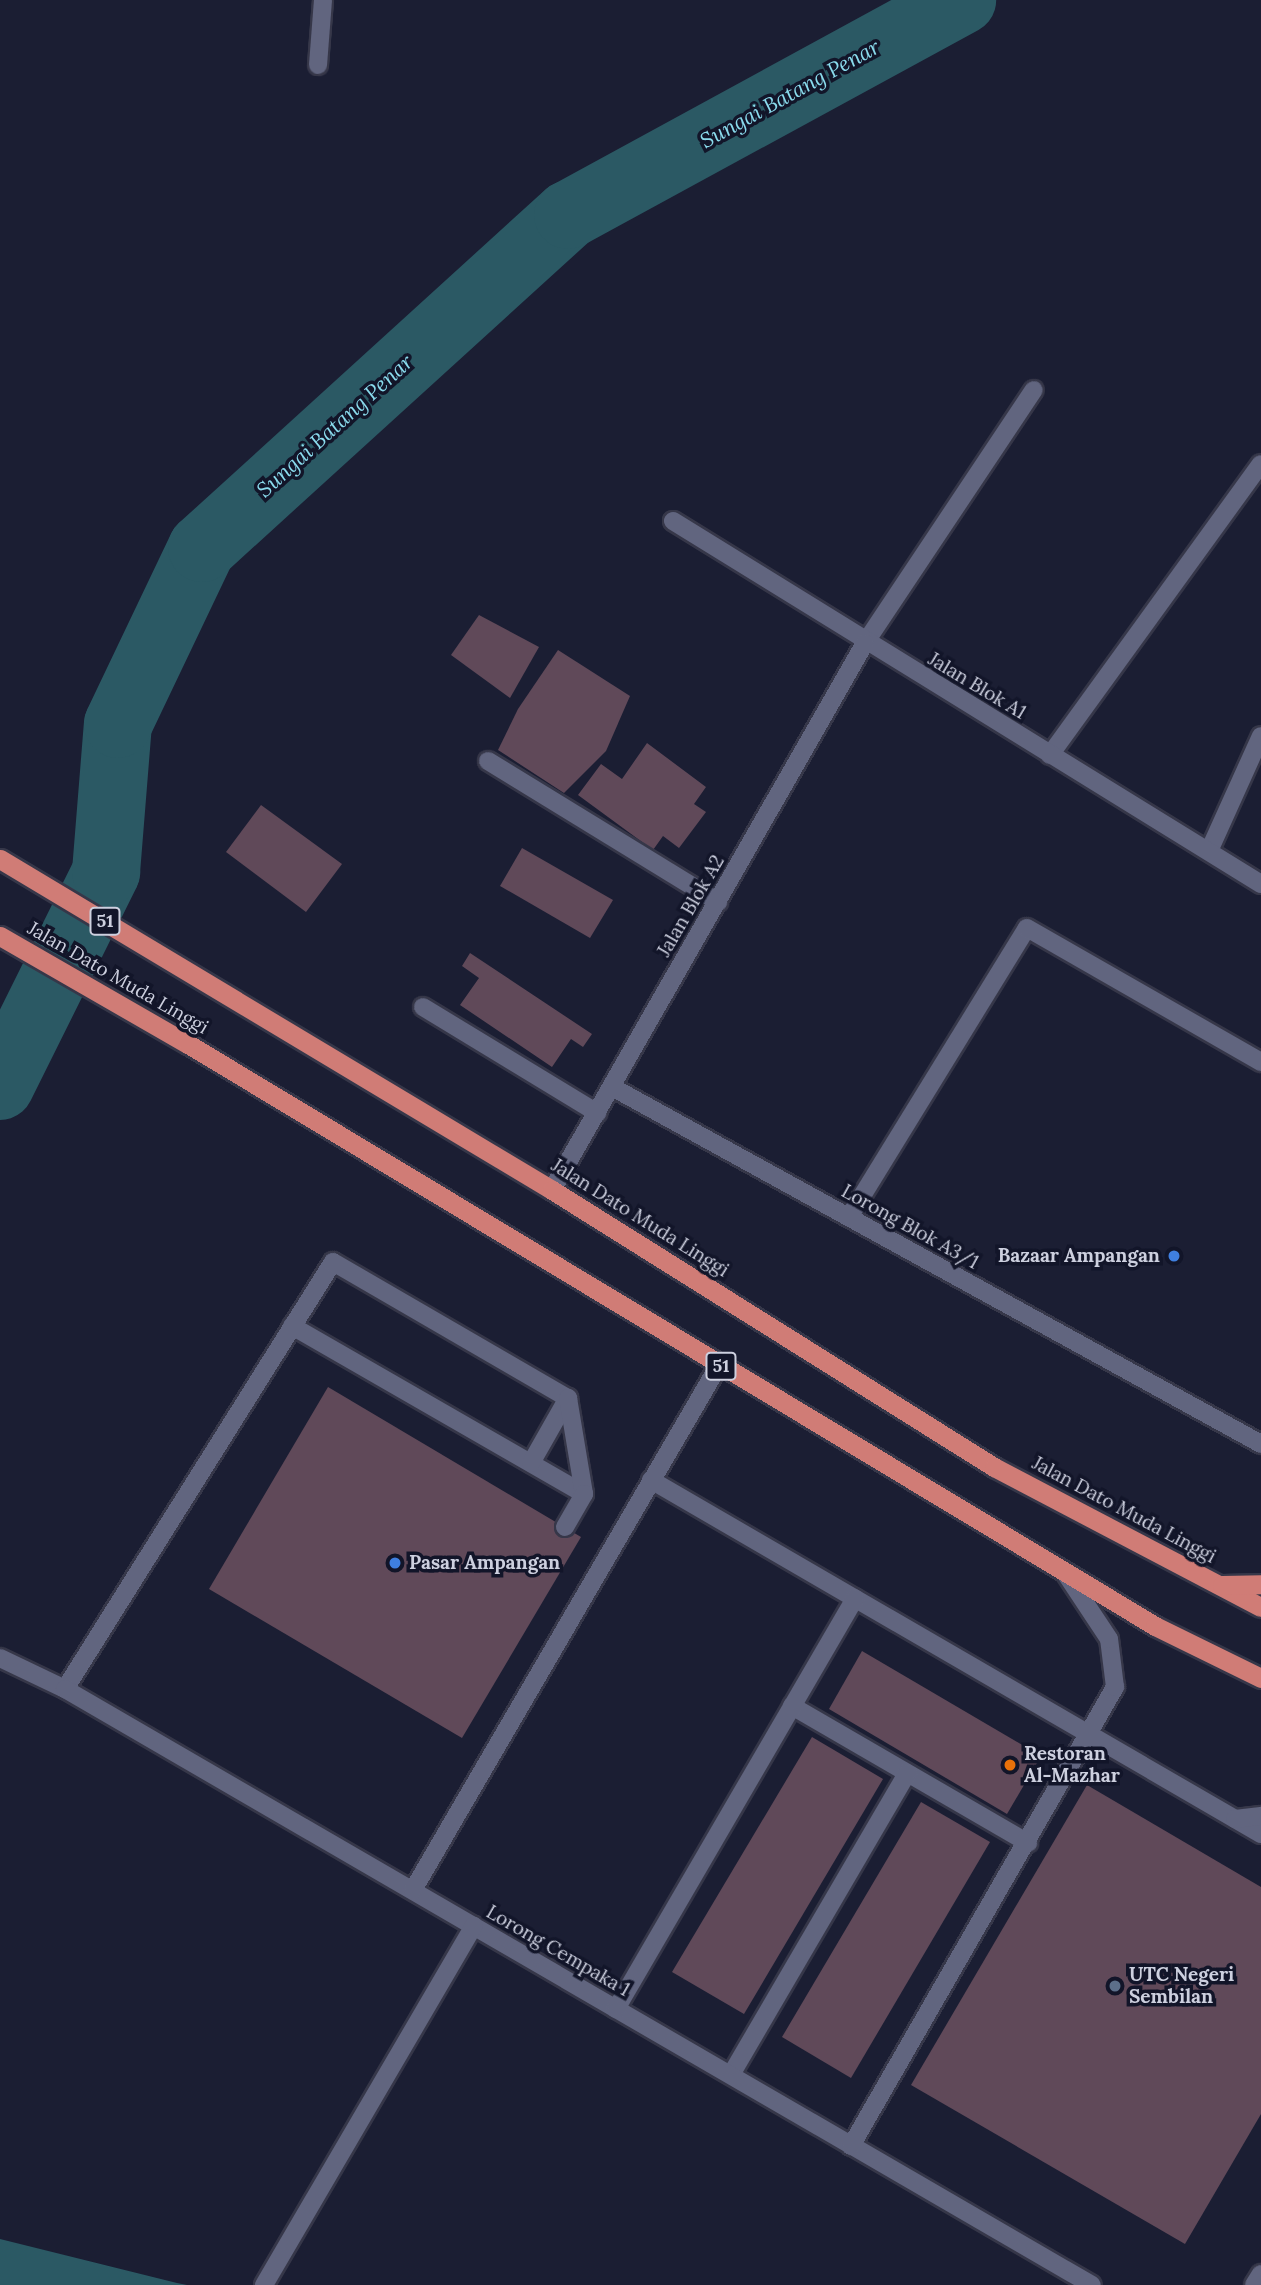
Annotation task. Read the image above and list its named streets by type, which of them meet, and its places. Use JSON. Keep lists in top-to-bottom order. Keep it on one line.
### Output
{"streets":{"highway":["51","Jalan Dato Muda Linggi"],"street":["Jalan Blok A1","Jalan Blok A2","Lorong Blok A3/1","Lorong Cempaka 1"]},"crossings":[["Jalan Blok A1","Jalan Blok A2"],["Jalan Blok A2","Jalan Dato Muda Linggi"],["Jalan Blok A2","Lorong Blok A3/1"]],"water":["Sungai Batang Penar"],"places":["Bazaar Ampangan","Pasar Ampangan","Restoran Al-Mazhar","UTC Negeri Sembilan"]}
